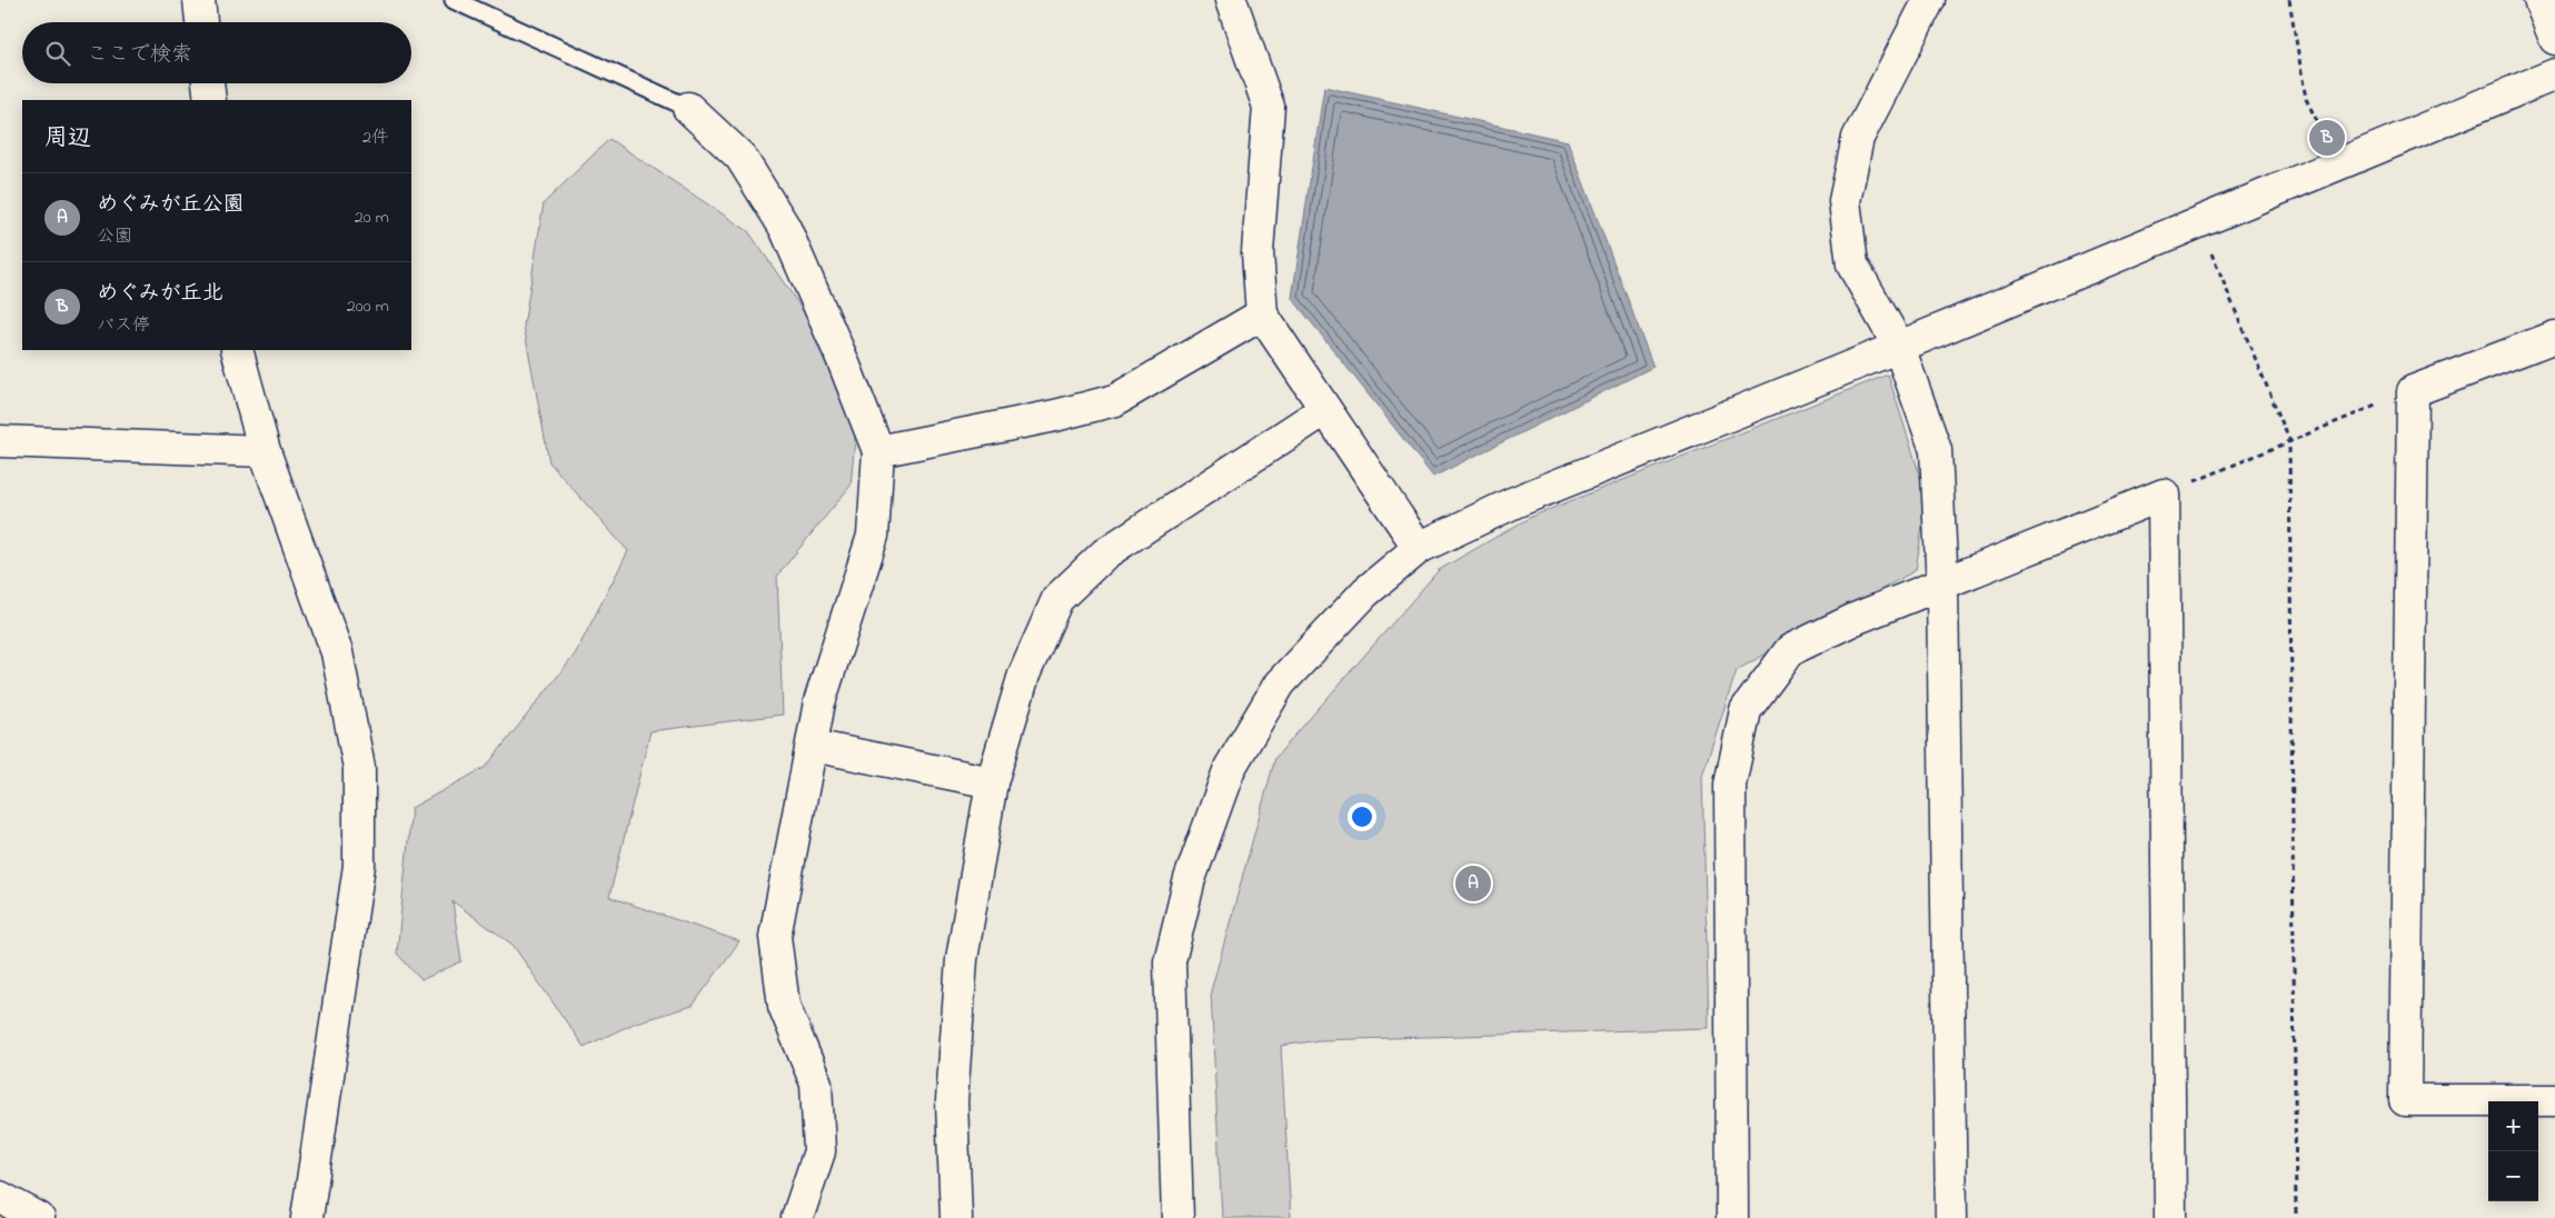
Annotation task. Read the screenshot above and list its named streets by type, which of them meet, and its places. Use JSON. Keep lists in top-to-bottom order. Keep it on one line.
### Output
{"page":{"search":"ここで検索","heading":["周辺","2件"],"pins":["B","A"],"list":[{"mark":"A","name":"めぐみが丘公園","note":"公園","value":"20 m"},{"mark":"B","name":"めぐみが丘北","note":"バス停","value":"200 m"}],"map_buttons":["+","−"]}}
